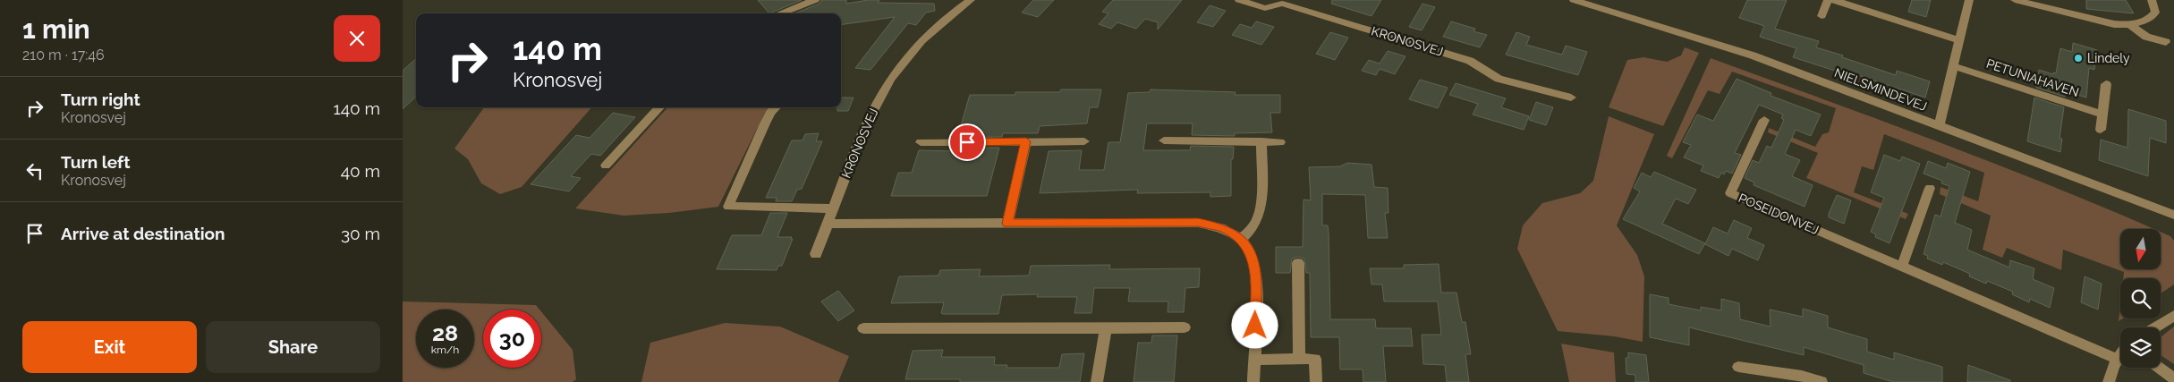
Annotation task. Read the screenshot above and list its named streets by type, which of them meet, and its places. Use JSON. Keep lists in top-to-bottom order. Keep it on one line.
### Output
{"streets":{"street":["KRONOSVEJ","PETUNIAHAVEN","NIELSMINDEVEJ","POSEIDONVEJ"]},"places":["Lindely"],"north":"bottom","page":{"heading":["1 min","210 m · 17:46"],"turn":["140 m","Kronosvej"],"list":[{"name":"Turn right","note":"Kronosvej","value":"140 m"},{"name":"Turn left","note":"Kronosvej","value":"40 m"},{"name":"Arrive at destination","value":"30 m"}],"speed":"28 km/h","limit":"30","buttons":["Exit","Share"]}}
